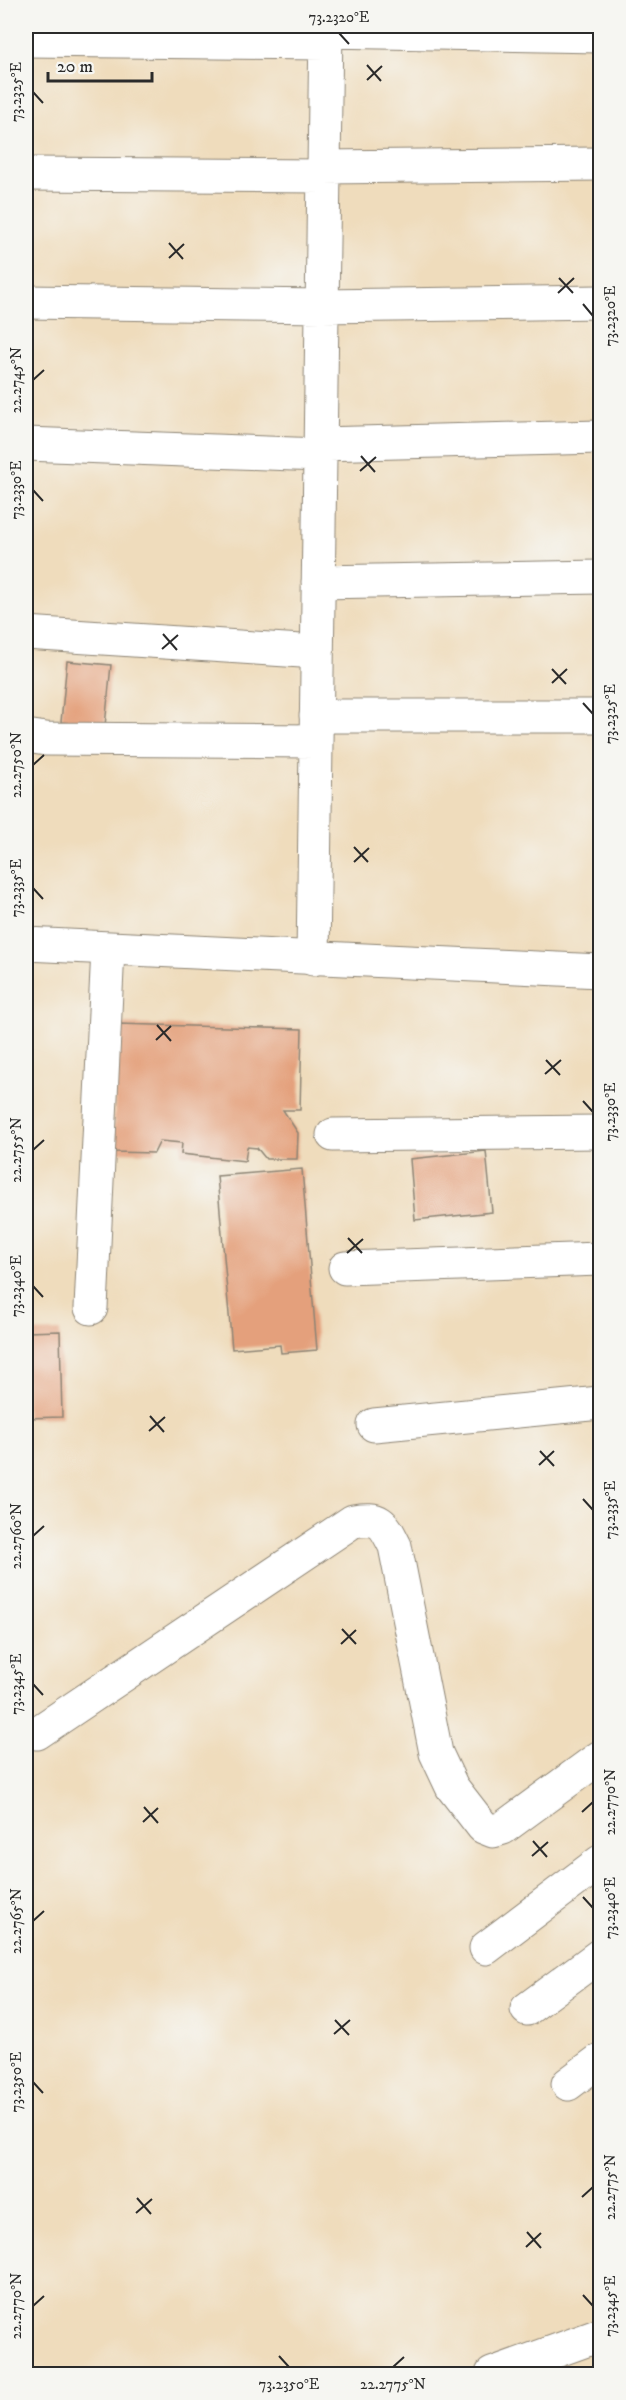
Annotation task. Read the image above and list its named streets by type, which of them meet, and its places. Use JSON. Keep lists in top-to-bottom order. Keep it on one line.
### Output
{"scale_bar":"20 m","coordinates":["73.2320°E","73.2325°E","22.2745°N","73.2330°E","22.2750°N","73.2335°E","22.2755°N","73.2340°E","22.2760°N","73.2345°E","22.2770°N","22.2765°N","73.2350°E","22.2775°N"]}
